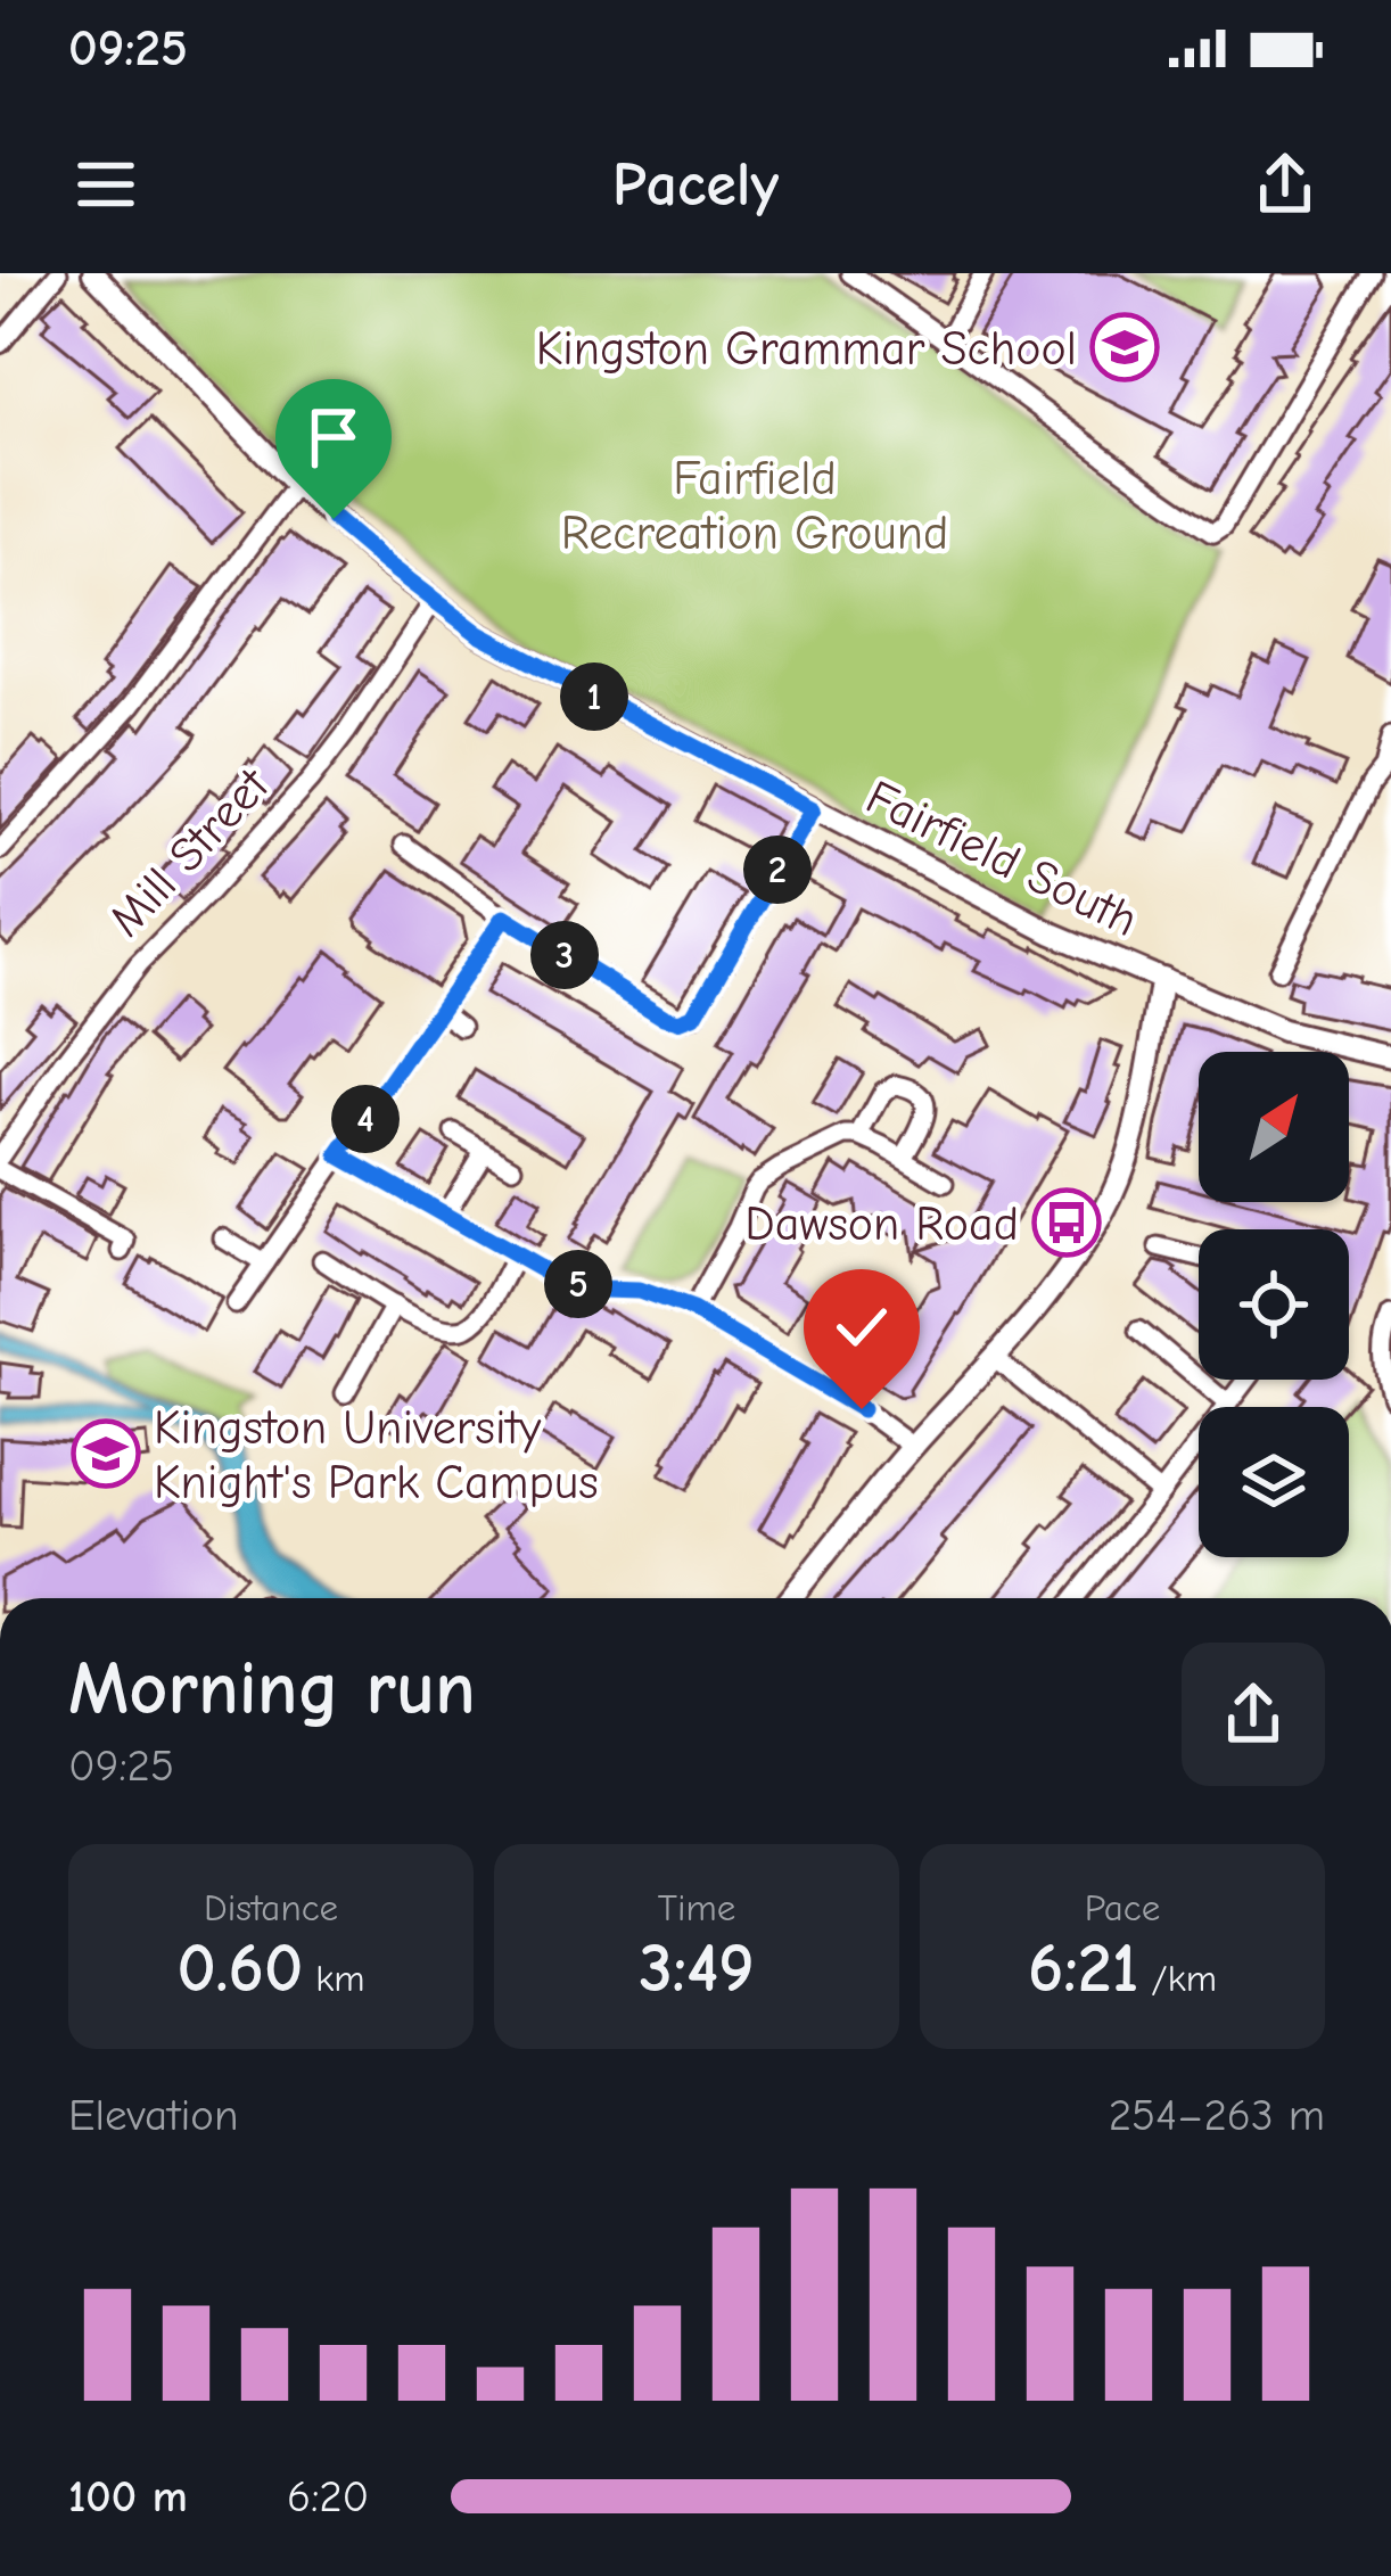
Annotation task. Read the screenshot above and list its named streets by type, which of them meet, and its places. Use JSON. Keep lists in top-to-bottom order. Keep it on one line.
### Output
{"streets":{"street":["Mill Street","Fairfield South"]},"crossings":[["Mill Street","Fairfield South"]],"parks":["Fairfield Recreation Ground"],"places":{"school or university":["Kingston Grammar School","Kingston University Knight's Park Campus"],"bus stop":["Dawson Road"]},"north":"top right","page":{"status":"09:25","header":"Pacely","pins":["1","2","3","4","5"],"heading":["Morning run","09:25"],"stats":[["Distance","0.60 km"],["Time","3:49"],["Pace","6:21 /km"]],"chart":["Elevation","254–263 m"],"list":[{"name":"100 m","note":"6:20"}]}}
